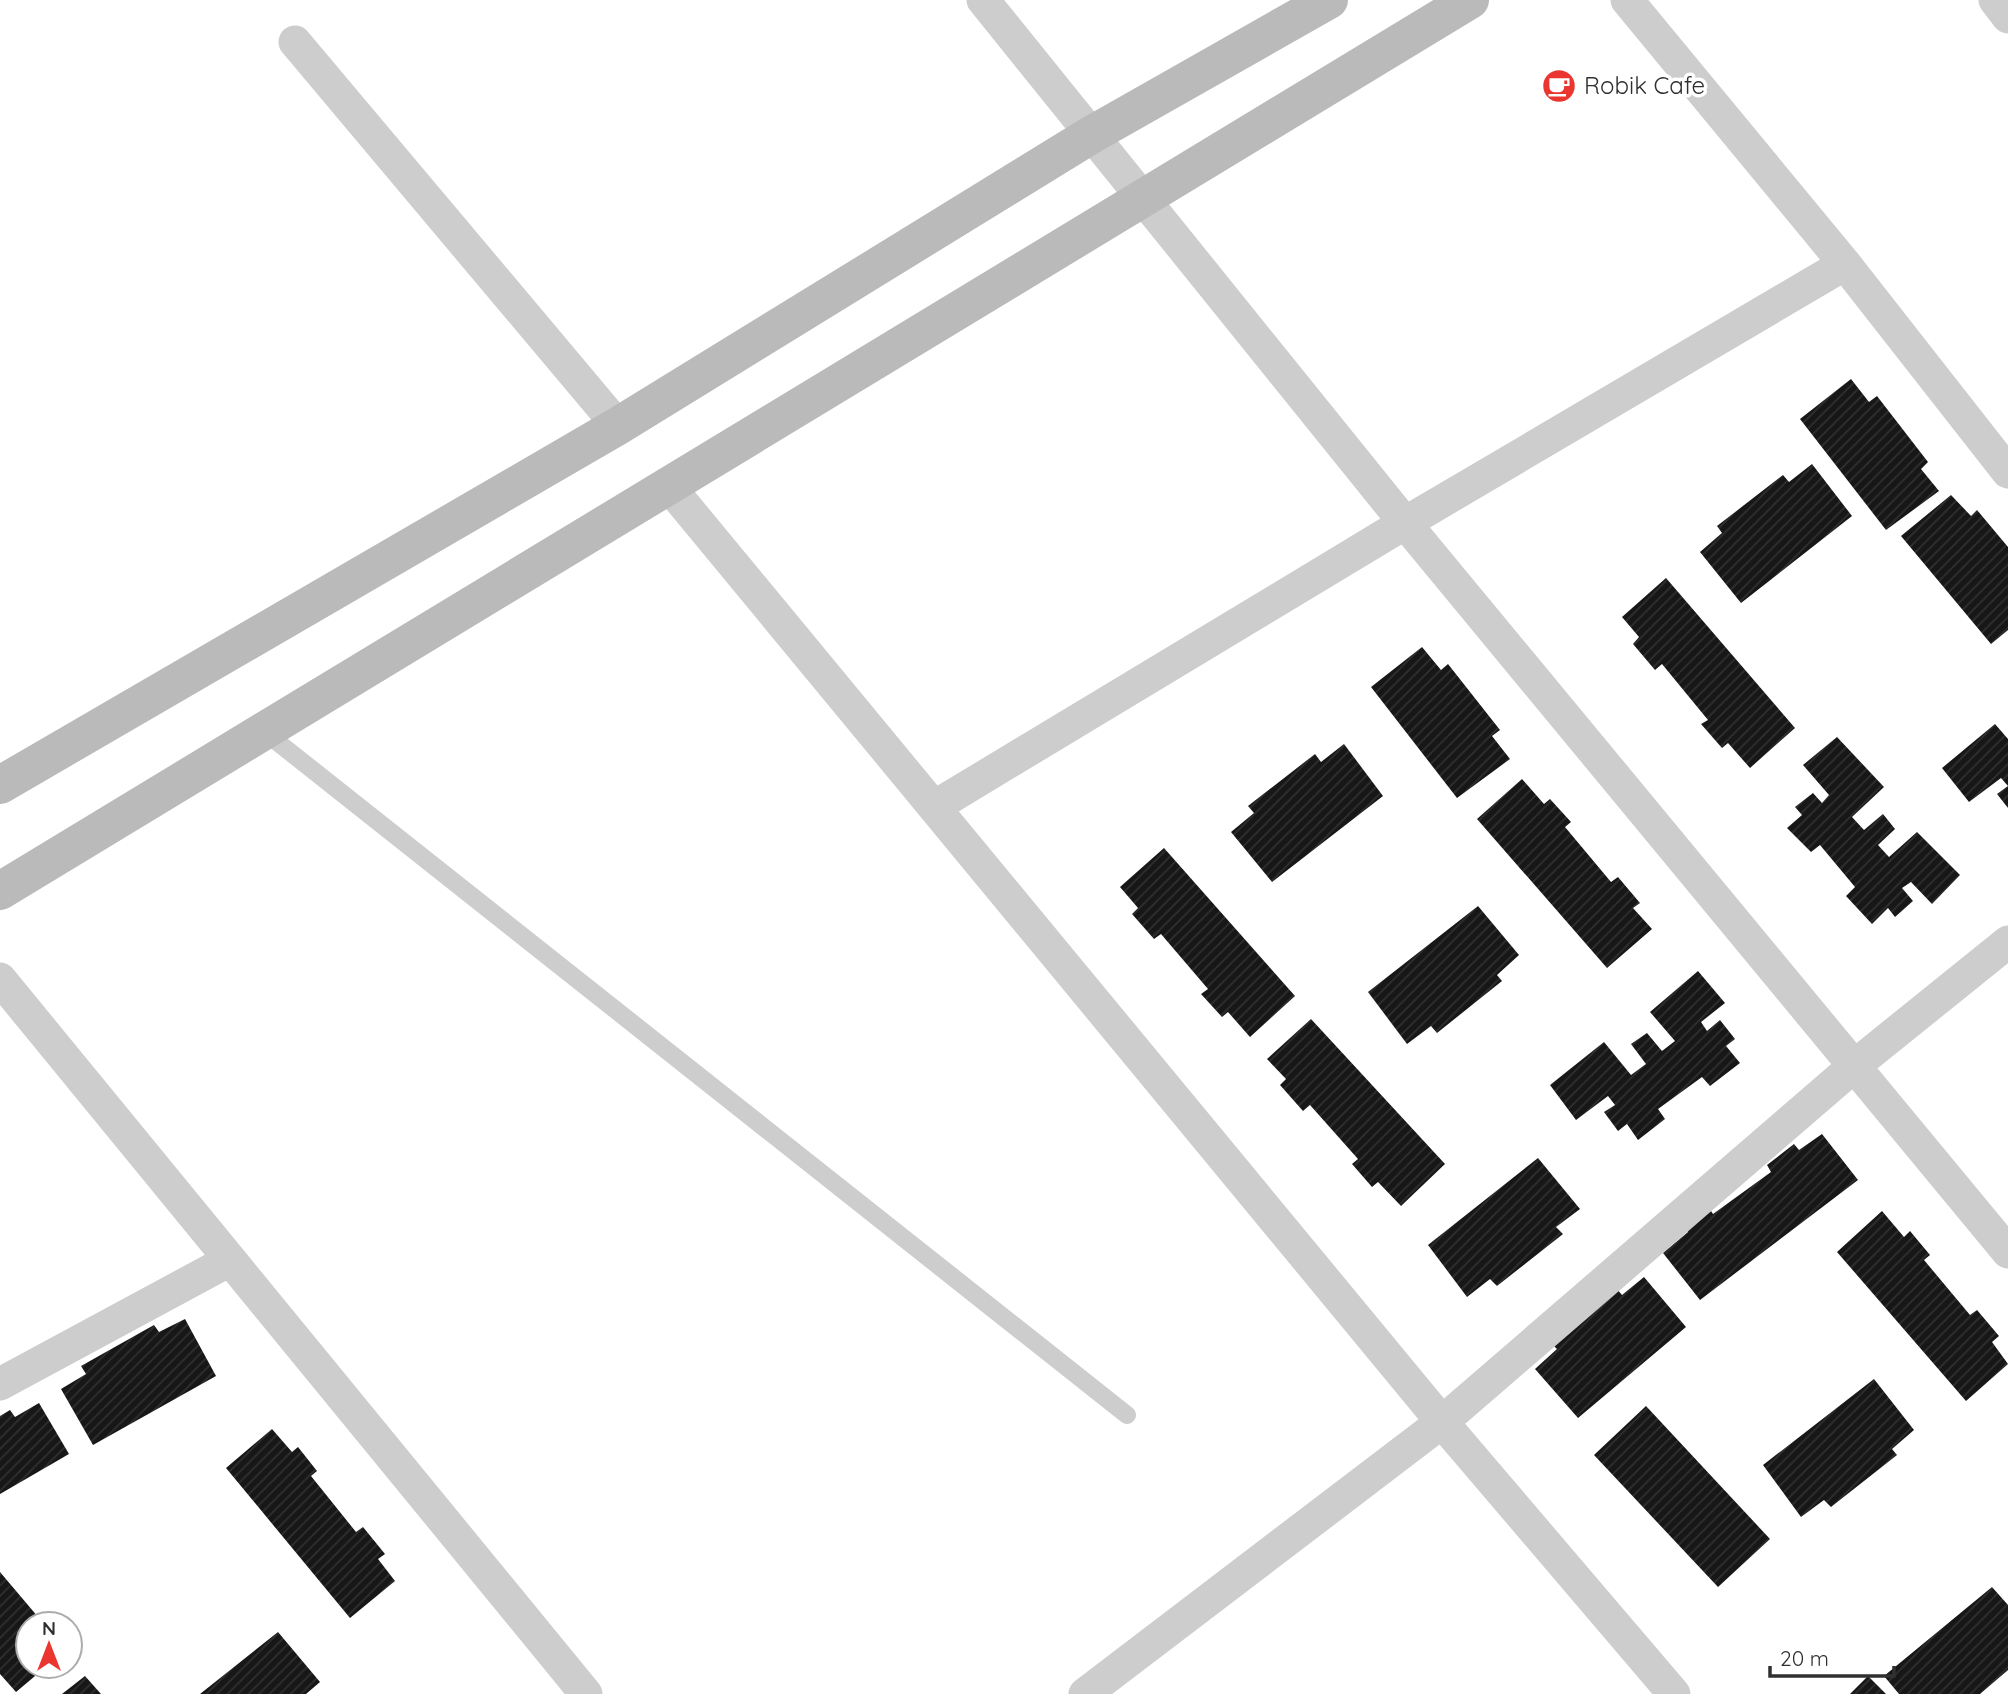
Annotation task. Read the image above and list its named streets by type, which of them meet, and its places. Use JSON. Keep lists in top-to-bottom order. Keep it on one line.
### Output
{"places":{"cafe":["Robik Cafe"]},"scale_bar":"20 m","north":"top"}
